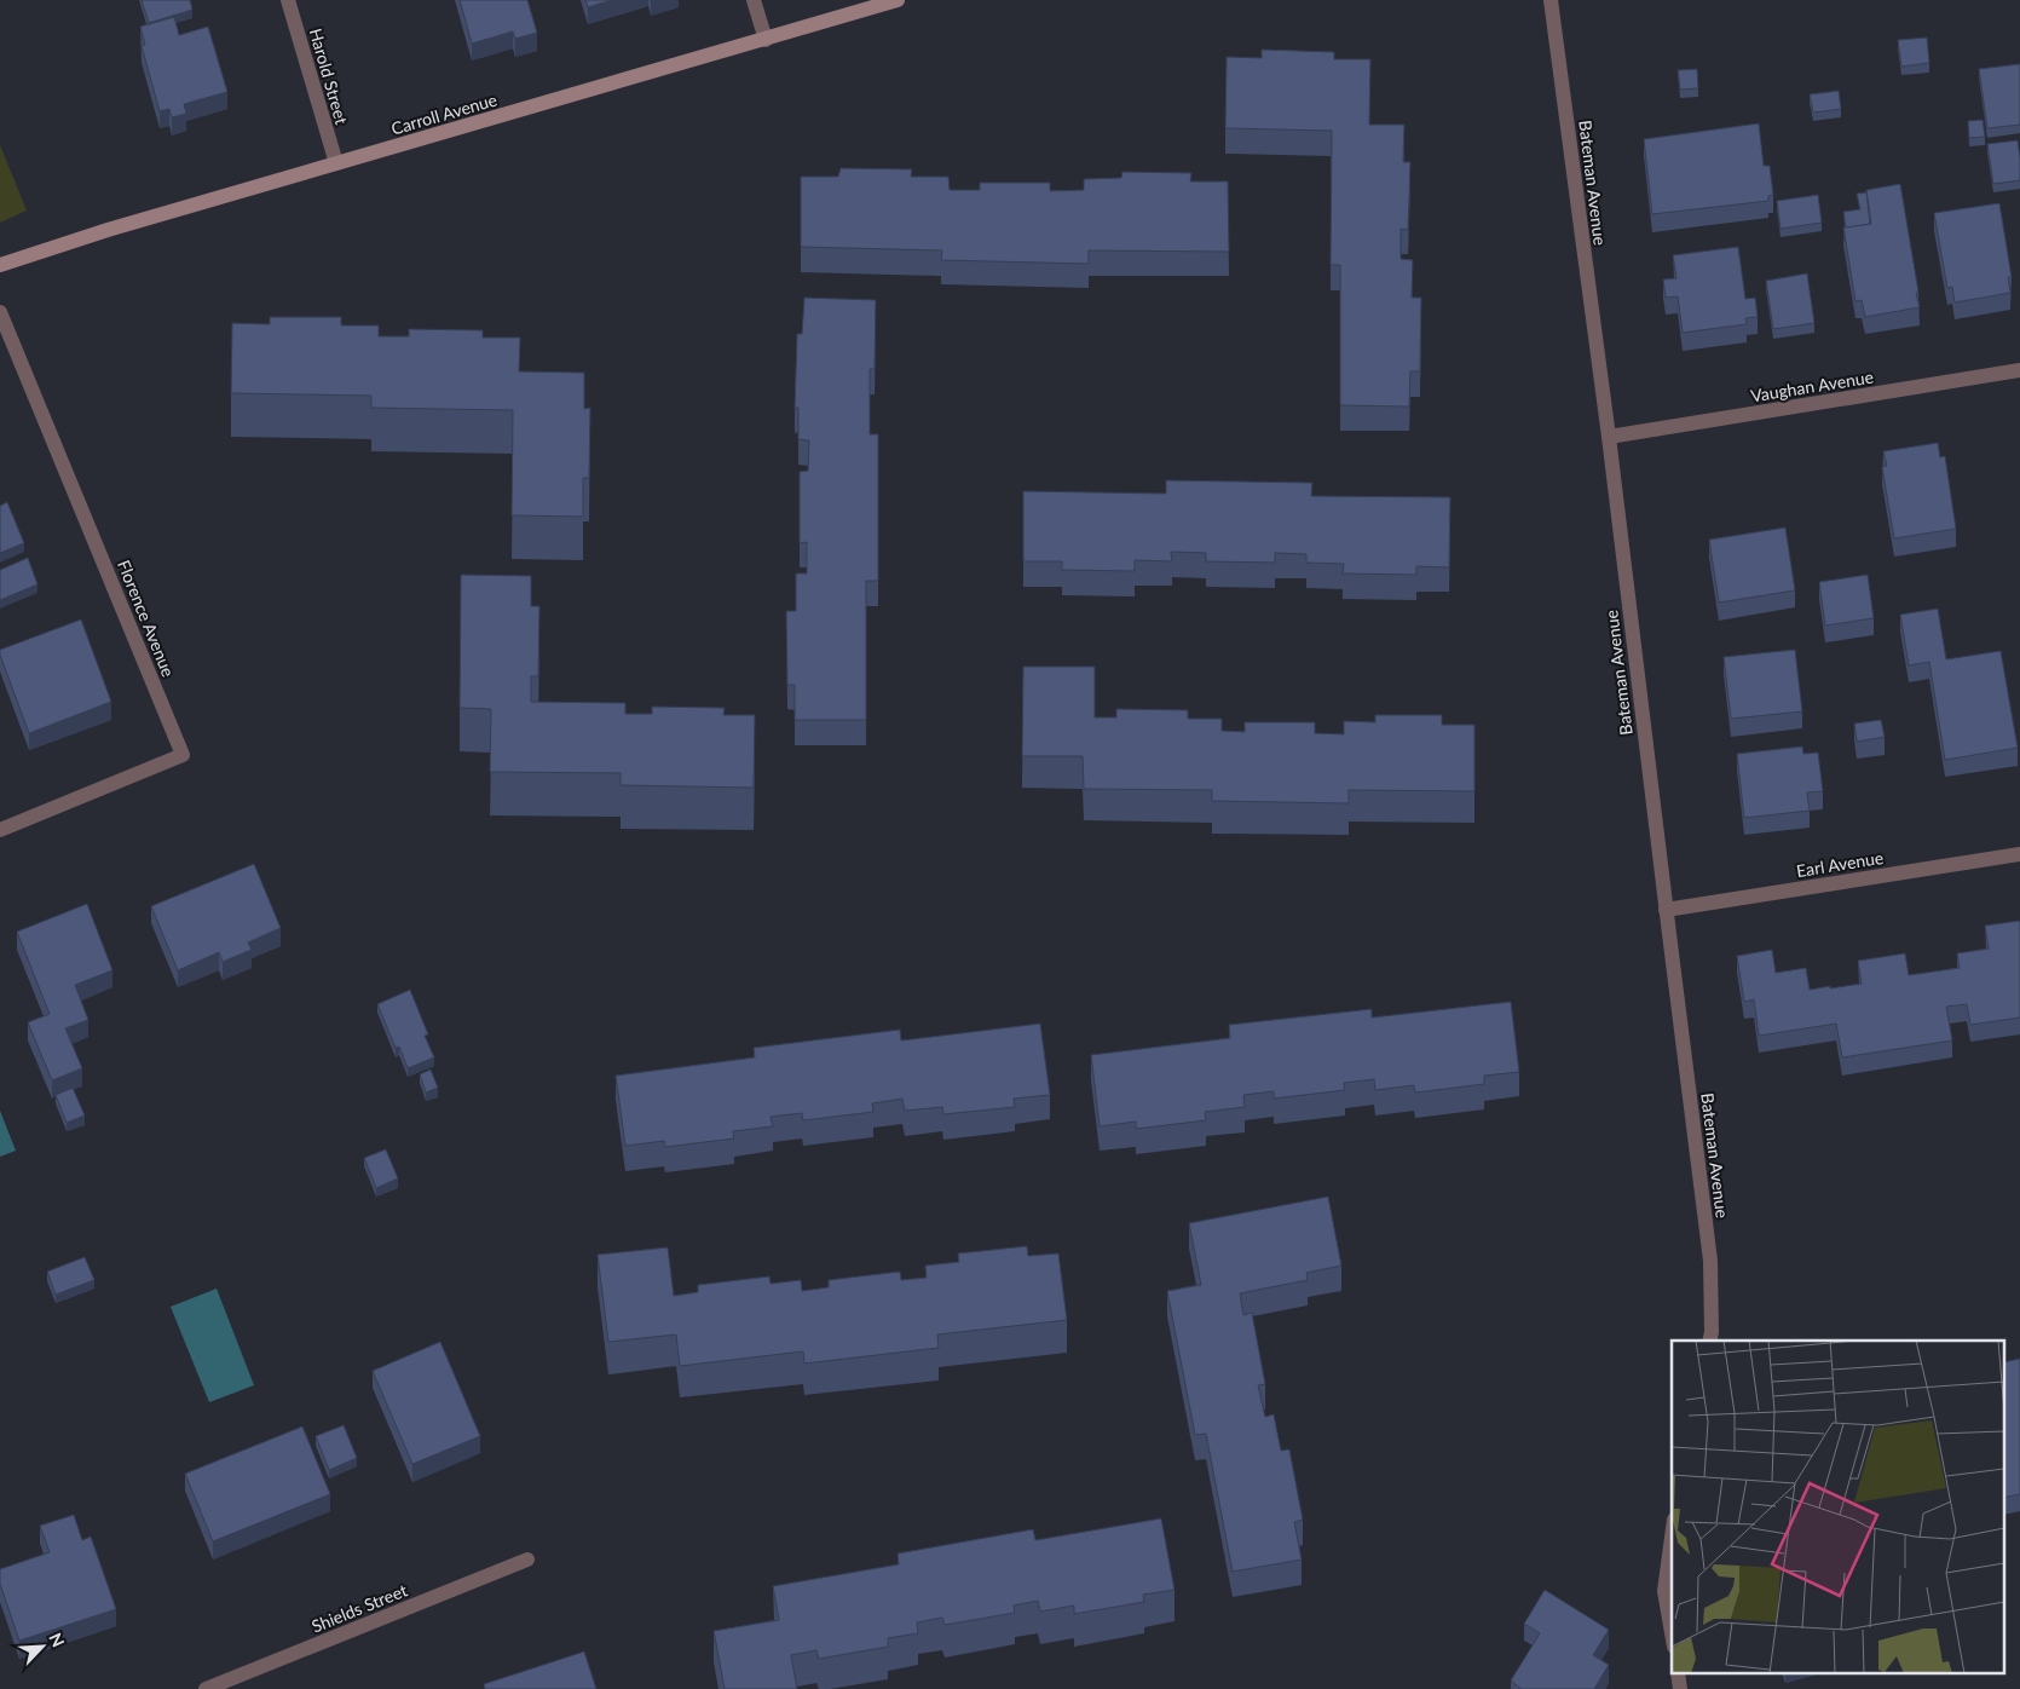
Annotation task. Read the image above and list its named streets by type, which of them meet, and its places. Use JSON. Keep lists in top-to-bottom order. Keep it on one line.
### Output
{"streets":{"street":["Harold Street","Carroll Avenue","Bateman Avenue","Vaughan Avenue","Florence Avenue","Earl Avenue","Shields Street"]},"crossings":[["Harold Street","Carroll Avenue"],["Bateman Avenue","Vaughan Avenue"],["Bateman Avenue","Earl Avenue"]],"north":"top right"}
